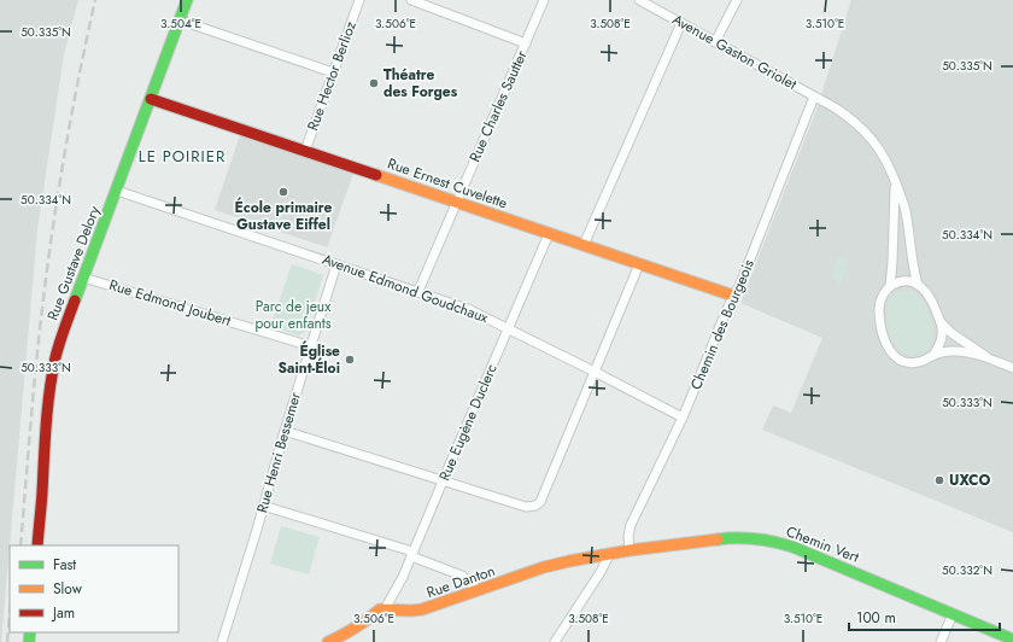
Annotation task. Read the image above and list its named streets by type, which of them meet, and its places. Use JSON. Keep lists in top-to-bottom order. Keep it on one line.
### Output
{"streets":{"street":["Avenue Gaston Griolet","Rue Hector Berlioz","Rue Charles Sautter","Rue Ernest Cuvelette","Rue Gustave Delory","Avenue Edmond Goudchaux","Rue Edmond Joubert","Chemin des Bourgeois","Rue Eugène Duclerc","Rue Henri Bessemer","Chemin Vert","Rue Danton"]},"crossings":[["Avenue Gaston Griolet","Chemin des Bourgeois"],["Rue Hector Berlioz","Rue Ernest Cuvelette"],["Rue Charles Sautter","Rue Ernest Cuvelette"],["Rue Charles Sautter","Avenue Edmond Goudchaux"],["Rue Ernest Cuvelette","Rue Gustave Delory"],["Rue Ernest Cuvelette","Chemin des Bourgeois"],["Rue Ernest Cuvelette","Rue Eugène Duclerc"],["Rue Gustave Delory","Avenue Edmond Goudchaux"],["Rue Gustave Delory","Rue Edmond Joubert"],["Avenue Edmond Goudchaux","Chemin des Bourgeois"],["Avenue Edmond Goudchaux","Rue Eugène Duclerc"],["Avenue Edmond Goudchaux","Rue Henri Bessemer"],["Rue Edmond Joubert","Rue Henri Bessemer"],["Chemin des Bourgeois","Chemin Vert"],["Rue Eugène Duclerc","Rue Danton"],["Chemin Vert","Rue Danton"]],"districts":["LE POIRIER"],"parks":["Parc de jeux pour enfants"],"places":["Théatre des Forges","École primaire Gustave Eiffel","Église Saint-Éloi","UXCO"],"legend":["Fast","Slow","Jam"],"scale_bar":"100 m","coordinates":["3.504°E","3.506°E","3.508°E","3.510°E","50.335°N","50.334°N","50.333°N","50.332°N"]}
